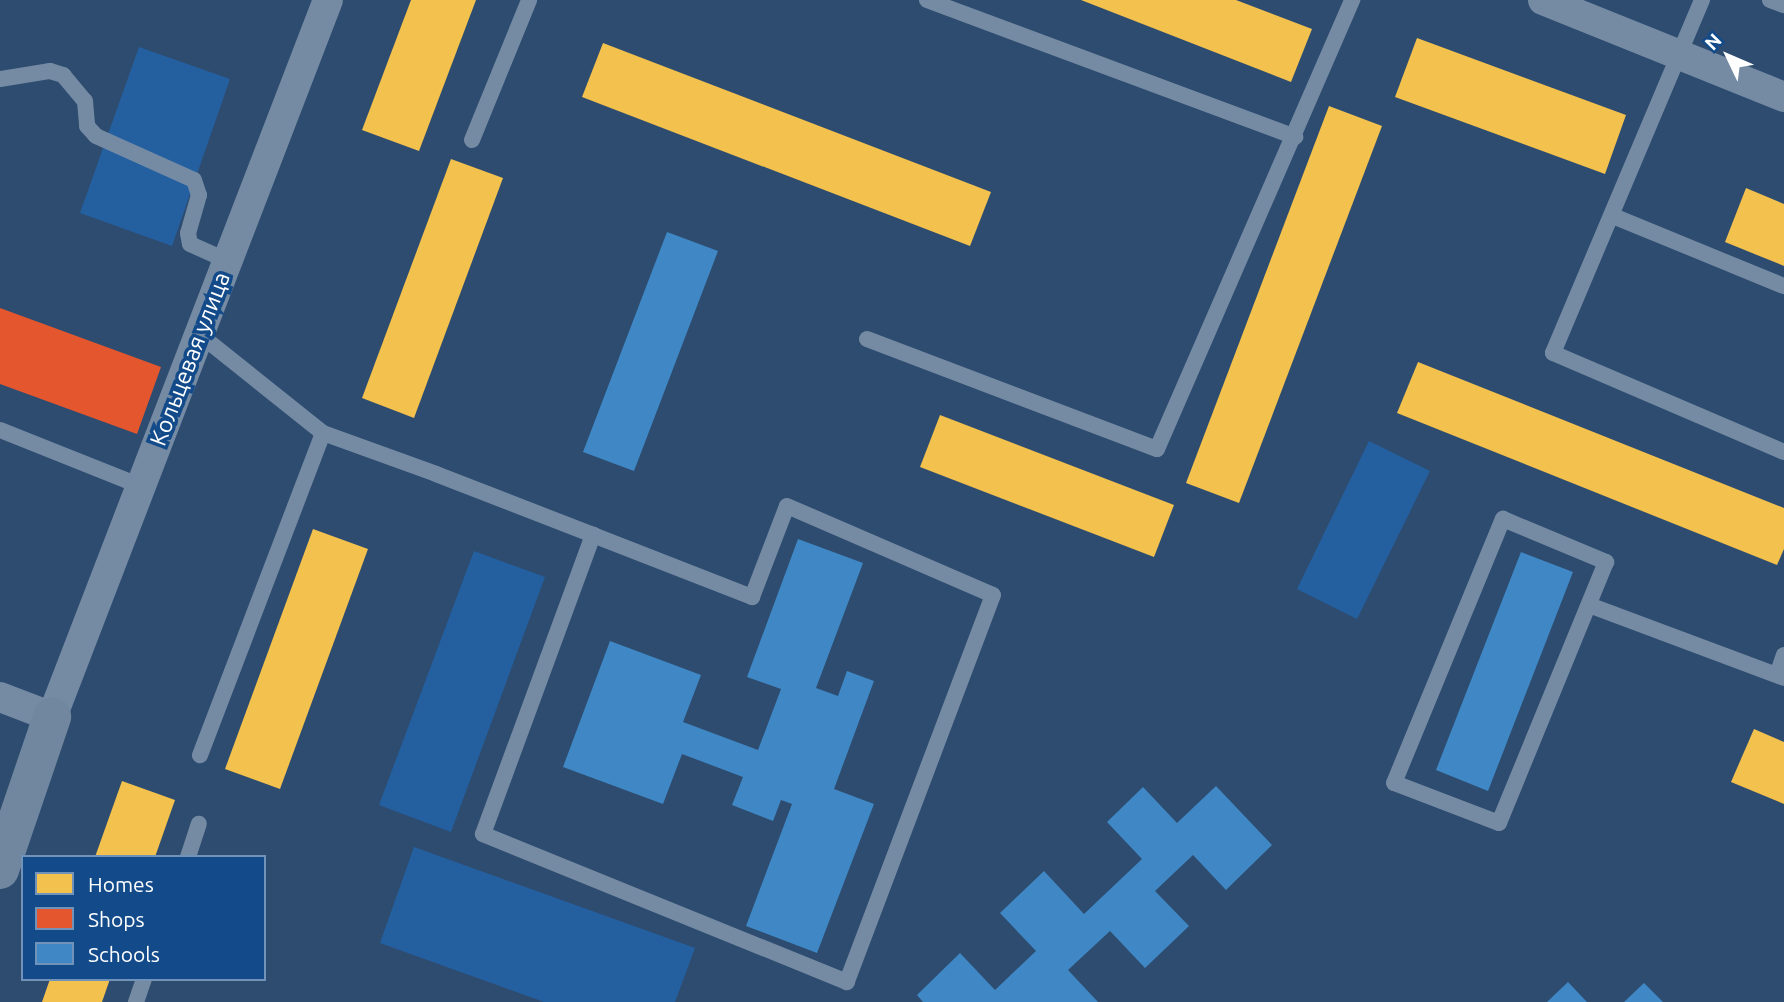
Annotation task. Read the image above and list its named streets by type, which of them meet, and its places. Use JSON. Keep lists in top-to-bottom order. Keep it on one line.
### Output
{"streets":{"street":["Кольцевая улица"]},"legend":["Homes","Shops","Schools"],"north":"top left"}
